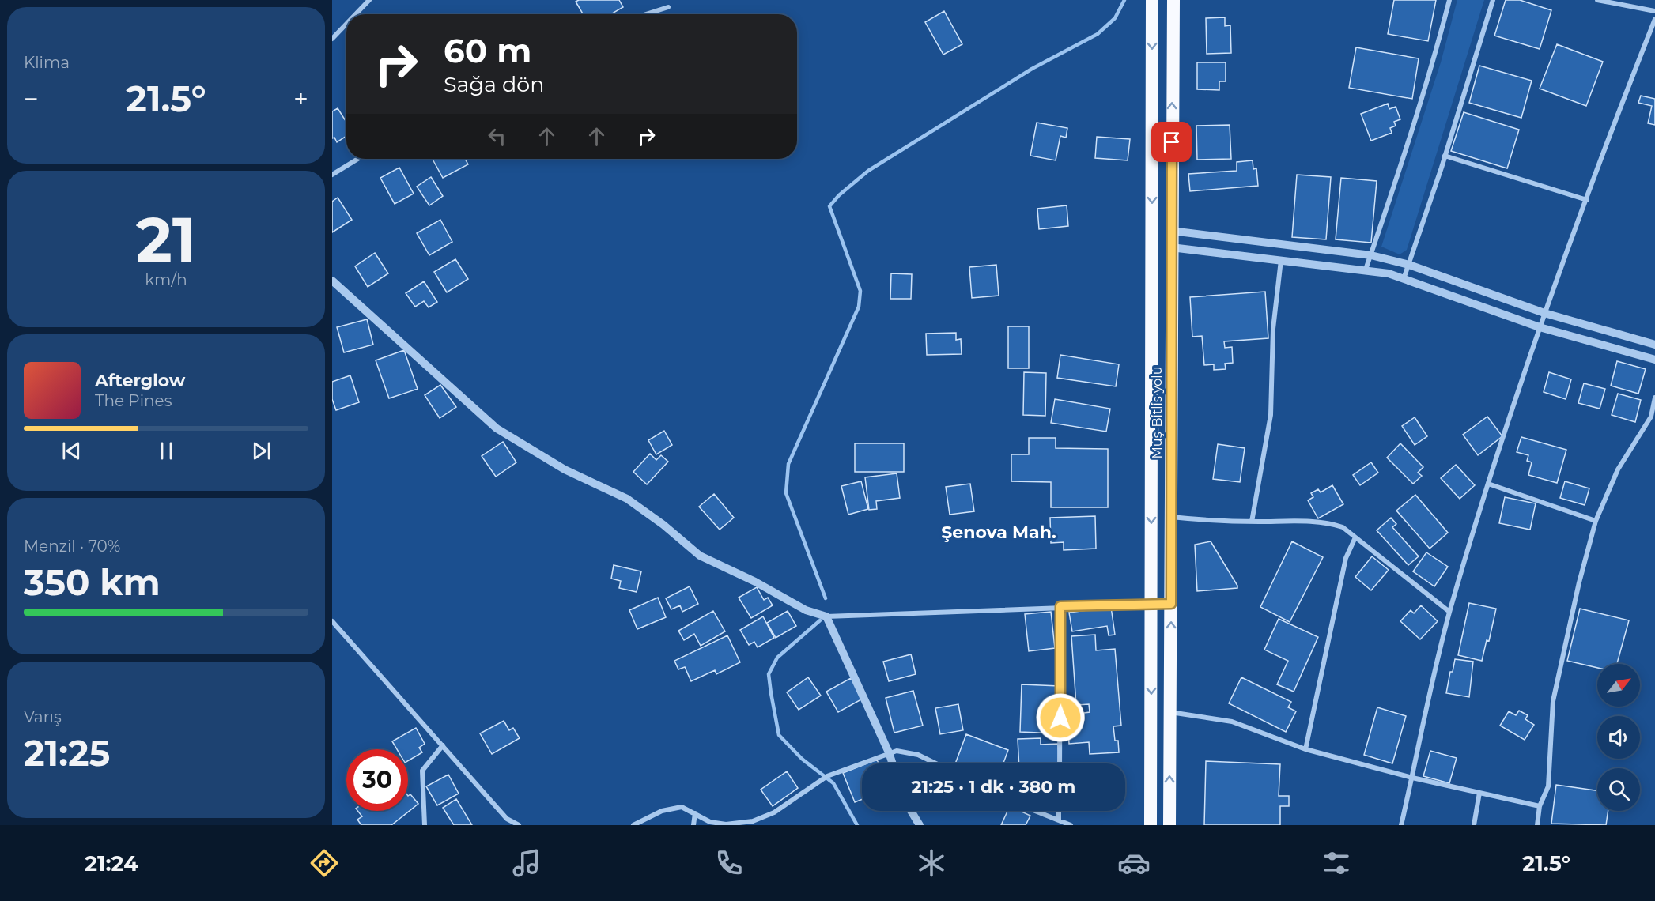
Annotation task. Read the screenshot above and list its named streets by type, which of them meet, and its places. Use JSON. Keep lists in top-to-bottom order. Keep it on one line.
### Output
{"streets":{"highway":["Muş-Bitlis yolu"]},"districts":["Şenova Mah."],"north":"top right","page":{"tile":["Klima",["21","km/h"],["Menzil · 70%","350 km"],["Varış","21:25"]],"turn":["60 m","Sağa dön"],"heat":["−","21.5°","+"],"song":["Afterglow","The Pines"],"limit":"30","trip":"21:25 · 1 dk · 380 m","tabs":["21:24","21.5°"]}}
